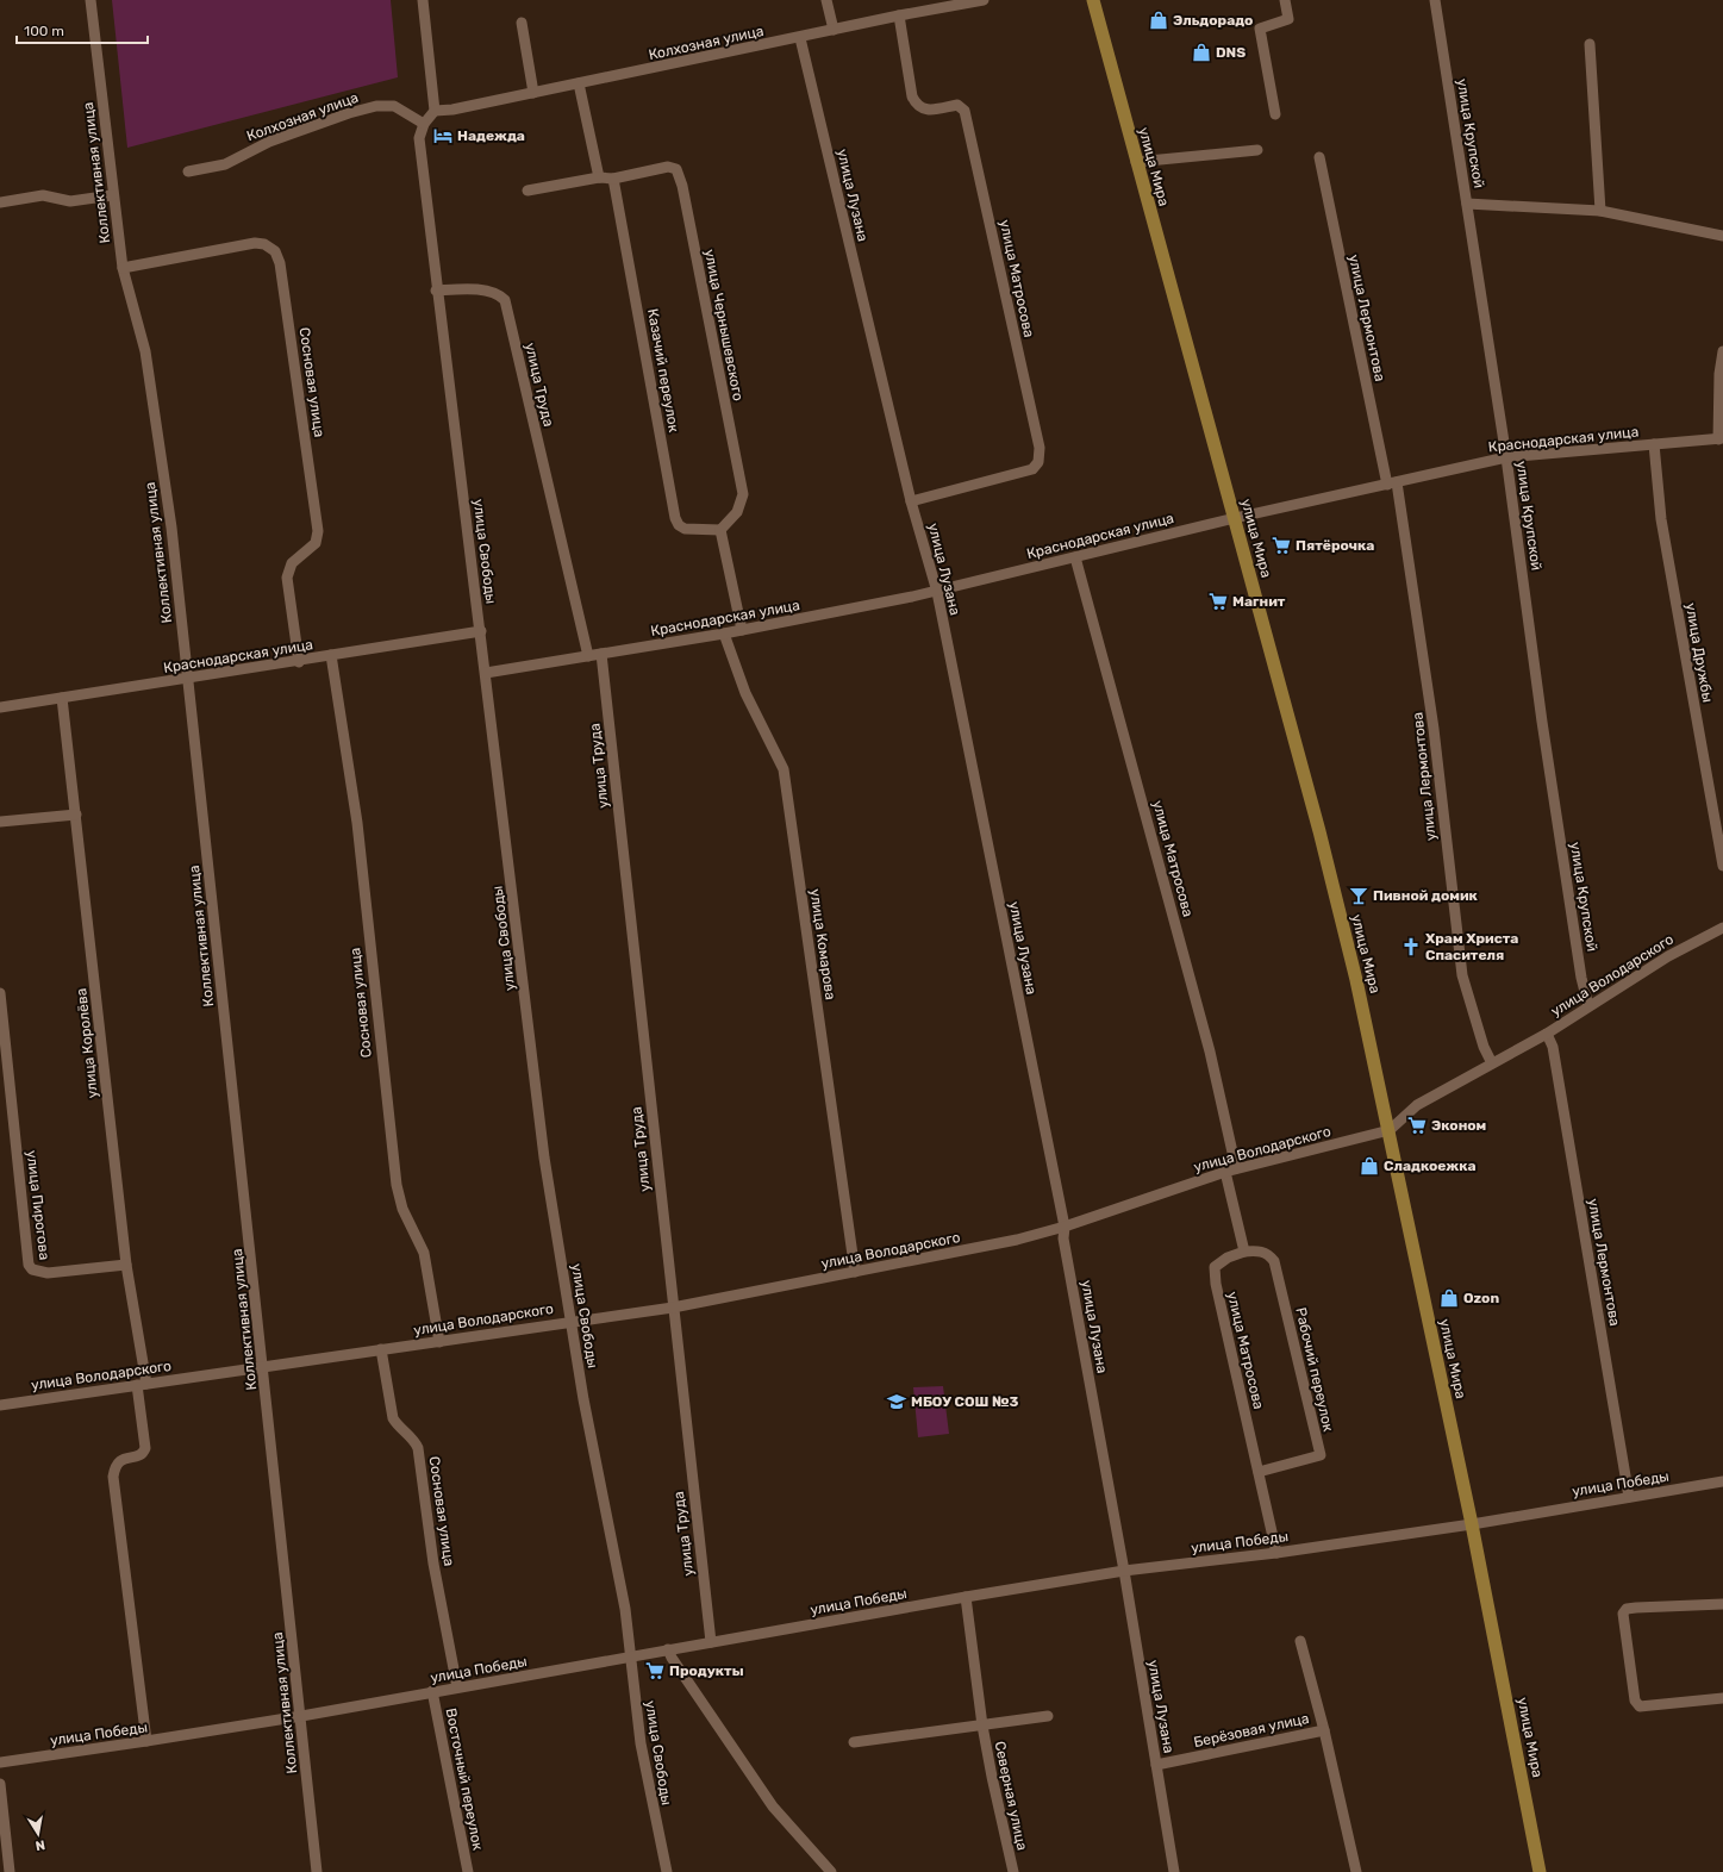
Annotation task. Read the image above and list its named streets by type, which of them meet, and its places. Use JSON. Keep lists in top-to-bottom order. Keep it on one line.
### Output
{"streets":{"main road":["улица Мира"],"street":["Колхозная улица","улица Крупской","Коллективная улица","улица Лузана","улица Матросова","улица Лермонтова","улица Чернышевского","Казачий переулок","Сосновая улица","улица Труда","Краснодарская улица","улица Свободы","улица Дружбы","улица Комарова","улица Володарского","улица Королёва","улица Пирогова","Рабочий переулок","улица Победы","Берёзовая улица","Восточный переулок","Северная улица"]},"crossings":[["Колхозная улица","улица Лузана"],["Колхозная улица","улица Матросова"],["Колхозная улица","улица Свободы"],["улица Крупской","Краснодарская улица"],["улица Крупской","улица Володарского"],["улица Мира","Краснодарская улица"],["улица Мира","улица Володарского"],["улица Мира","улица Победы"],["Коллективная улица","Сосновая улица"],["Коллективная улица","Краснодарская улица"],["Коллективная улица","улица Володарского"],["Коллективная улица","улица Победы"],["улица Лузана","улица Матросова"],["улица Лузана","Краснодарская улица"],["улица Лузана","улица Володарского"],["улица Лузана","улица Победы"],["улица Лузана","Берёзовая улица"],["улица Матросова","Краснодарская улица"],["улица Матросова","улица Володарского"],["улица Матросова","Рабочий переулок"],["улица Матросова","улица Победы"],["улица Лермонтова","Краснодарская улица"],["улица Лермонтова","улица Володарского"],["улица Лермонтова","улица Победы"],["улица Чернышевского","Казачий переулок"],["Сосновая улица","Краснодарская улица"],["Сосновая улица","улица Володарского"],["Сосновая улица","улица Победы"],["улица Труда","Краснодарская улица"],["улица Труда","улица Свободы"],["улица Труда","улица Володарского"],["улица Труда","улица Победы"],["Краснодарская улица","улица Свободы"],["Краснодарская улица","улица Дружбы"],["Краснодарская улица","улица Комарова"],["Краснодарская улица","улица Королёва"],["улица Свободы","улица Володарского"],["улица Свободы","улица Победы"],["улица Комарова","улица Володарского"],["улица Володарского","улица Королёва"],["улица Королёва","улица Пирогова"],["улица Королёва","улица Победы"],["улица Победы","Восточный переулок"],["улица Победы","Северная улица"]],"places":{"shop":["Эльдорадо","DNS","Сладкоежка","Ozon"],"hotel":["Надежда"],"supermarket":["Пятёрочка","Магнит","Эконом","Продукты"],"bar":["Пивной домик"],"church":["Храм Христа Спасителя"],"school or university":["МБОУ СОШ №3"]},"scale_bar":"100 m","north":"bottom"}
